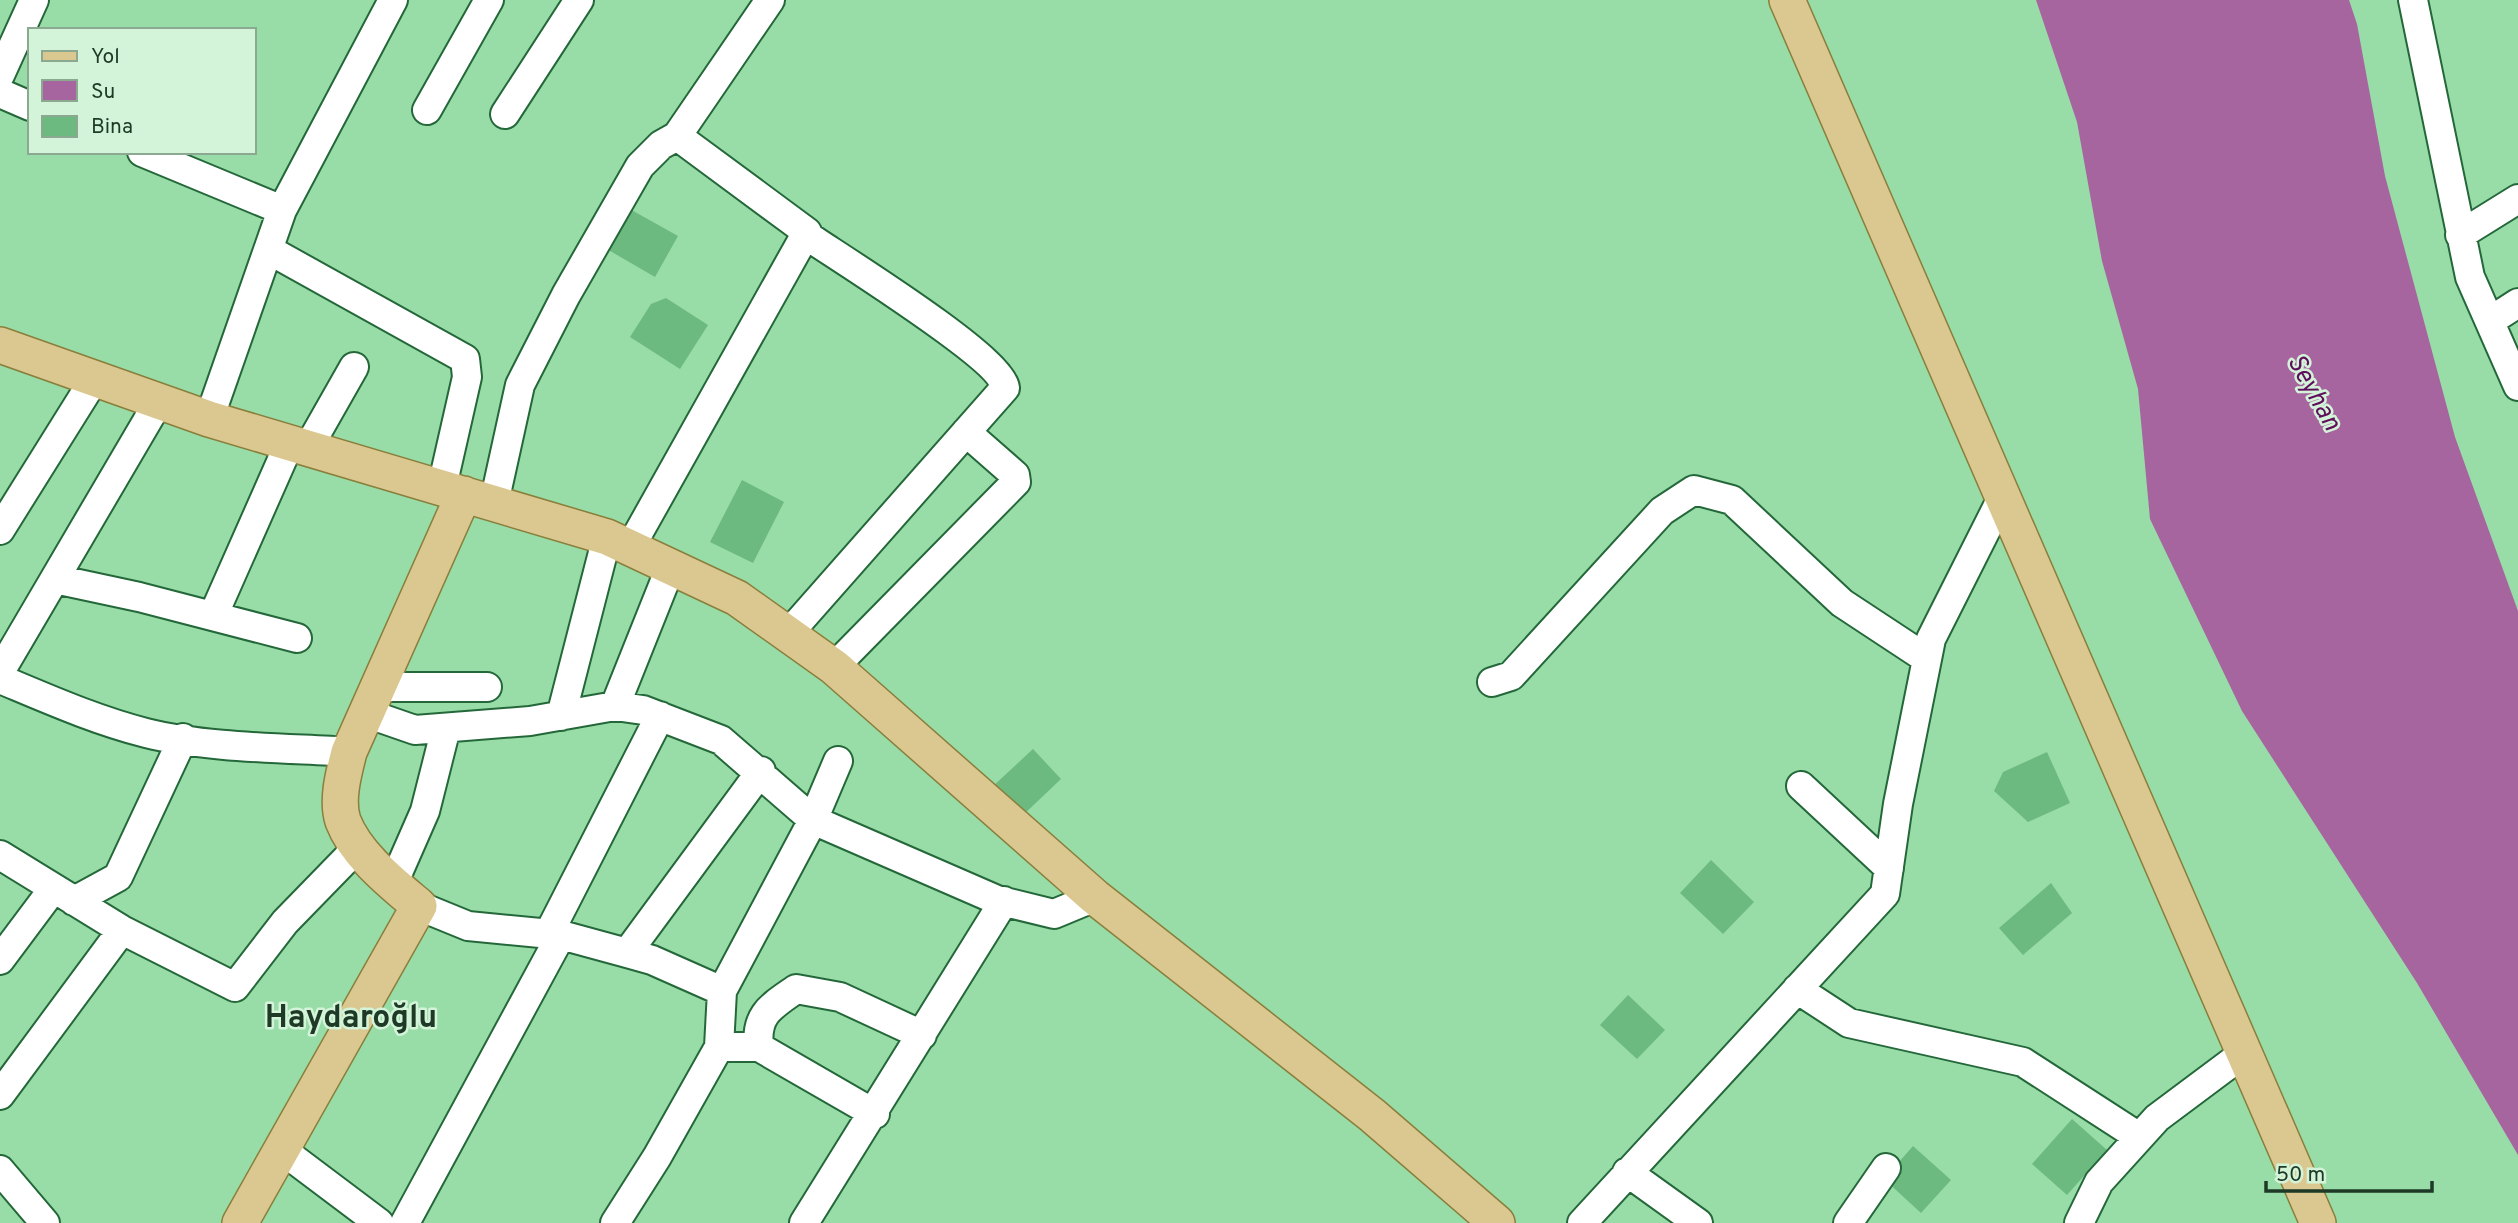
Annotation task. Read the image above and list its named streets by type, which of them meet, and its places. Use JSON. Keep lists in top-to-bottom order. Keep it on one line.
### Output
{"districts":["Haydaroğlu"],"water":["Seyhan"],"legend":["Yol","Su","Bina"],"scale_bar":"50 m"}
